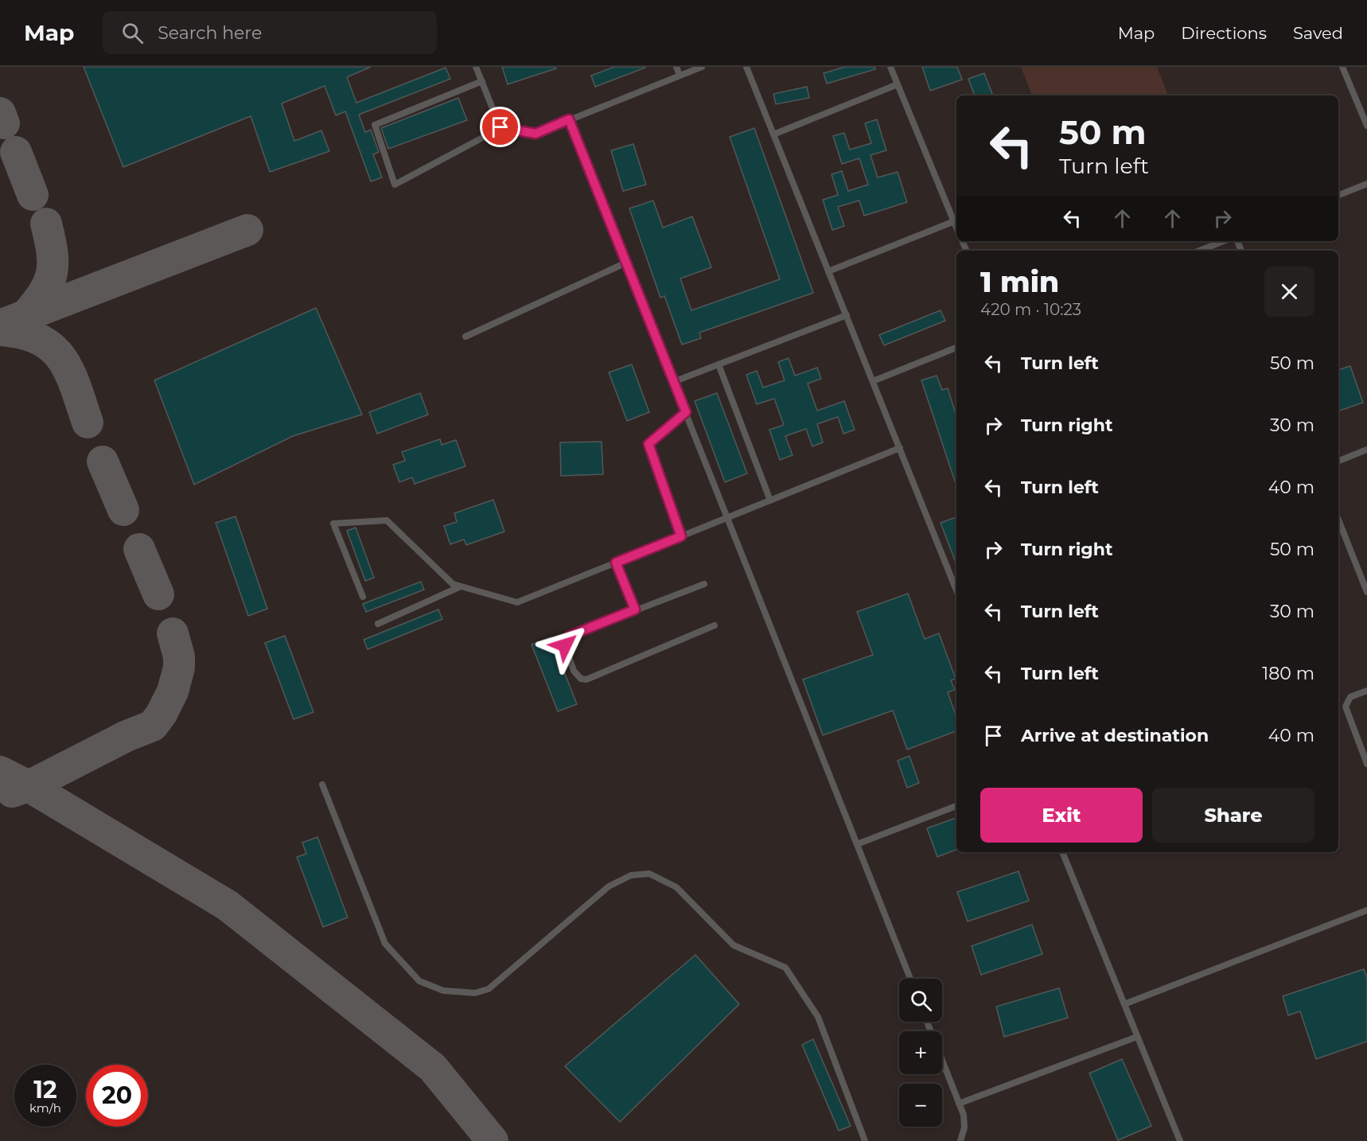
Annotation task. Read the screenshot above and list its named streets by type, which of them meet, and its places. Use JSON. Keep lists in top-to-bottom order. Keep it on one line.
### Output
{"page":{"header":"Map","search":"Search here","nav":["Map","Directions","Saved"],"turn":["50 m","Turn left"],"heading":["1 min","420 m · 10:23"],"list":[{"name":"Turn left","value":"50 m"},{"name":"Turn right","value":"30 m"},{"name":"Turn left","value":"40 m"},{"name":"Turn right","value":"50 m"},{"name":"Turn left","value":"30 m"},{"name":"Turn left","value":"180 m"},{"name":"Arrive at destination","value":"40 m"}],"buttons":["Exit","Share"],"map_buttons":["+","−"],"speed":"12 km/h","limit":"20"}}
